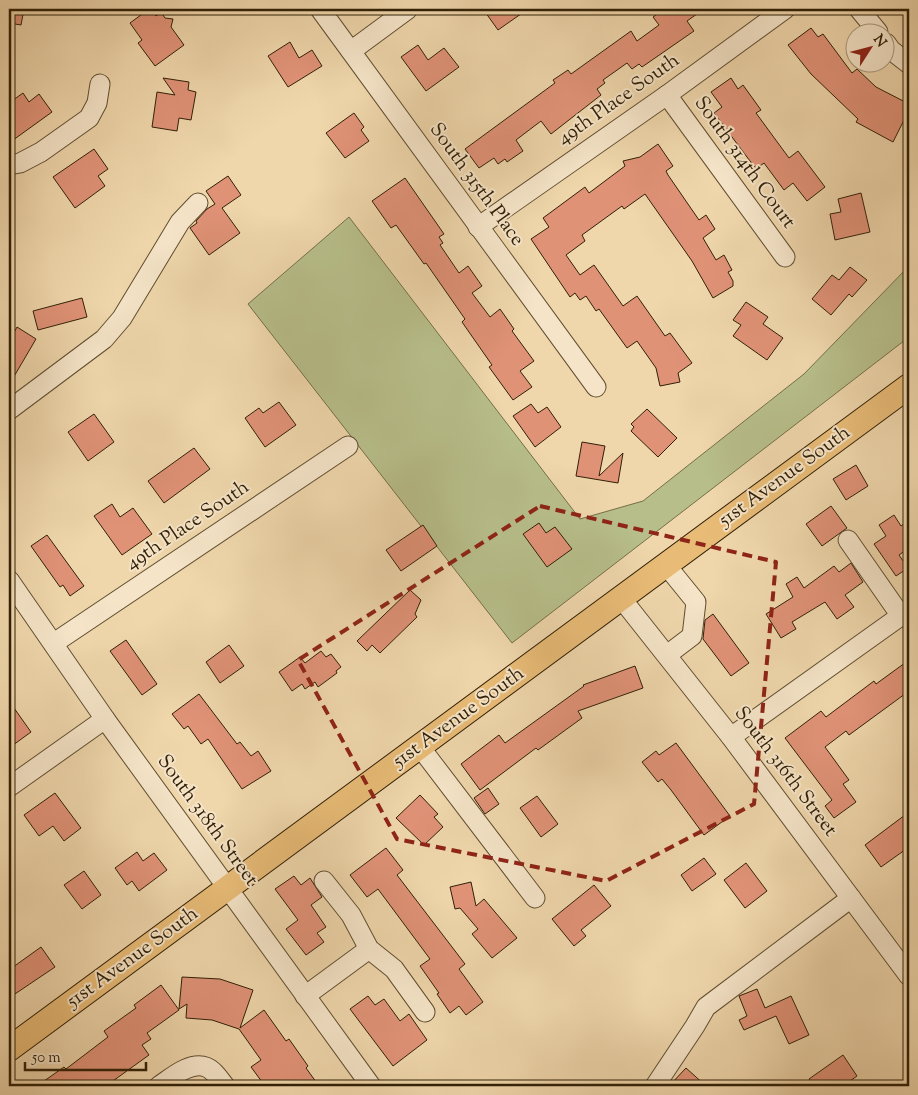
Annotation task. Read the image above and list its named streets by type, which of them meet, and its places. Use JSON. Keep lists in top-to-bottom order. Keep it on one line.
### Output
{"streets":{"main road":["51st Avenue South"],"street":["49th Place South","South 314th Court","South 315th Place","South 316th Street","South 318th Street"]},"crossings":[["49th Place South","South 314th Court"],["49th Place South","South 315th Place"],["49th Place South","South 318th Street"],["51st Avenue South","South 316th Street"],["51st Avenue South","South 318th Street"]],"scale_bar":"50 m","north":"top right"}
